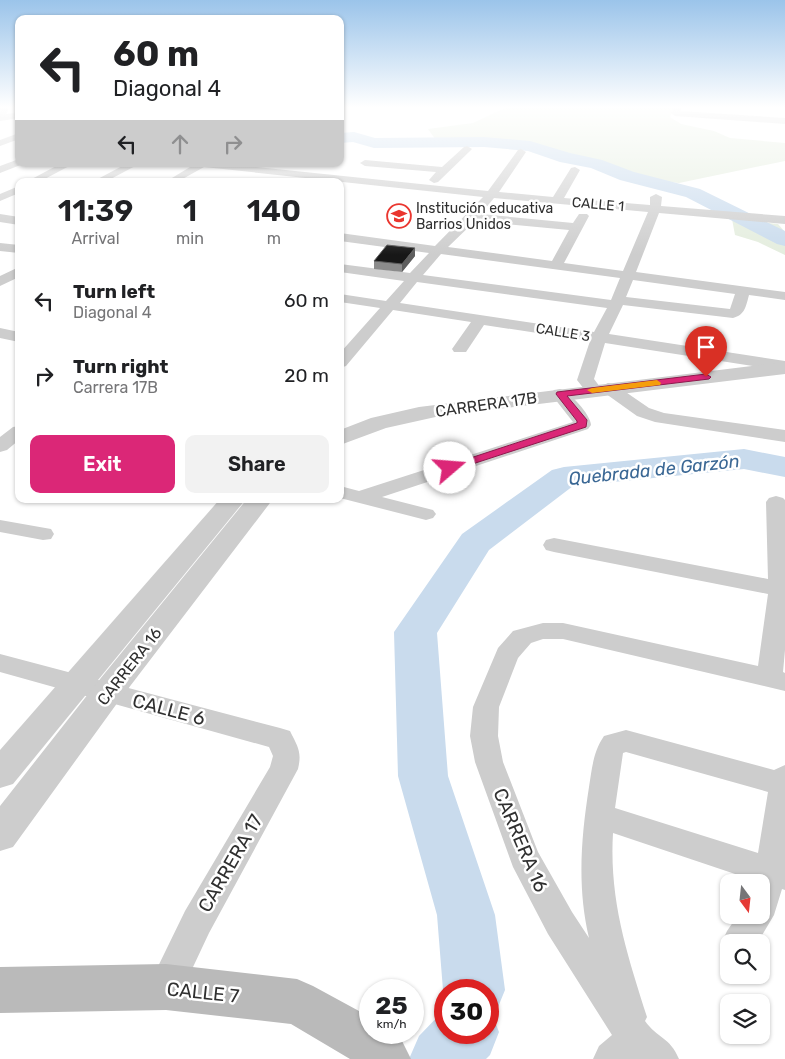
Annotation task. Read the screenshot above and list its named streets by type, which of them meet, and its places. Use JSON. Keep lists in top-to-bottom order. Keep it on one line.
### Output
{"streets":{"main road":["CALLE 7"],"street":["CALLE 1","CALLE 3","CARRERA 17B","CARRERA 16","CALLE 6","CARRERA 17"]},"crossings":[["CALLE 3","CARRERA 17B"],["CARRERA 16","CALLE 6"],["CALLE 6","CARRERA 17"],["CARRERA 17","CALLE 7"]],"water":["Quebrada de Garzón"],"places":{"school or university":["Institución educativa Barrios Unidos"]},"north":"bottom","page":{"turn":["60 m","Diagonal 4"],"eta":["11:39","Arrival","1","min","140","m"],"list":[{"name":"Turn left","note":"Diagonal 4","value":"60 m"},{"name":"Turn right","note":"Carrera 17B","value":"20 m"}],"buttons":["Exit","Share"],"speed":"25 km/h","limit":"30"}}
